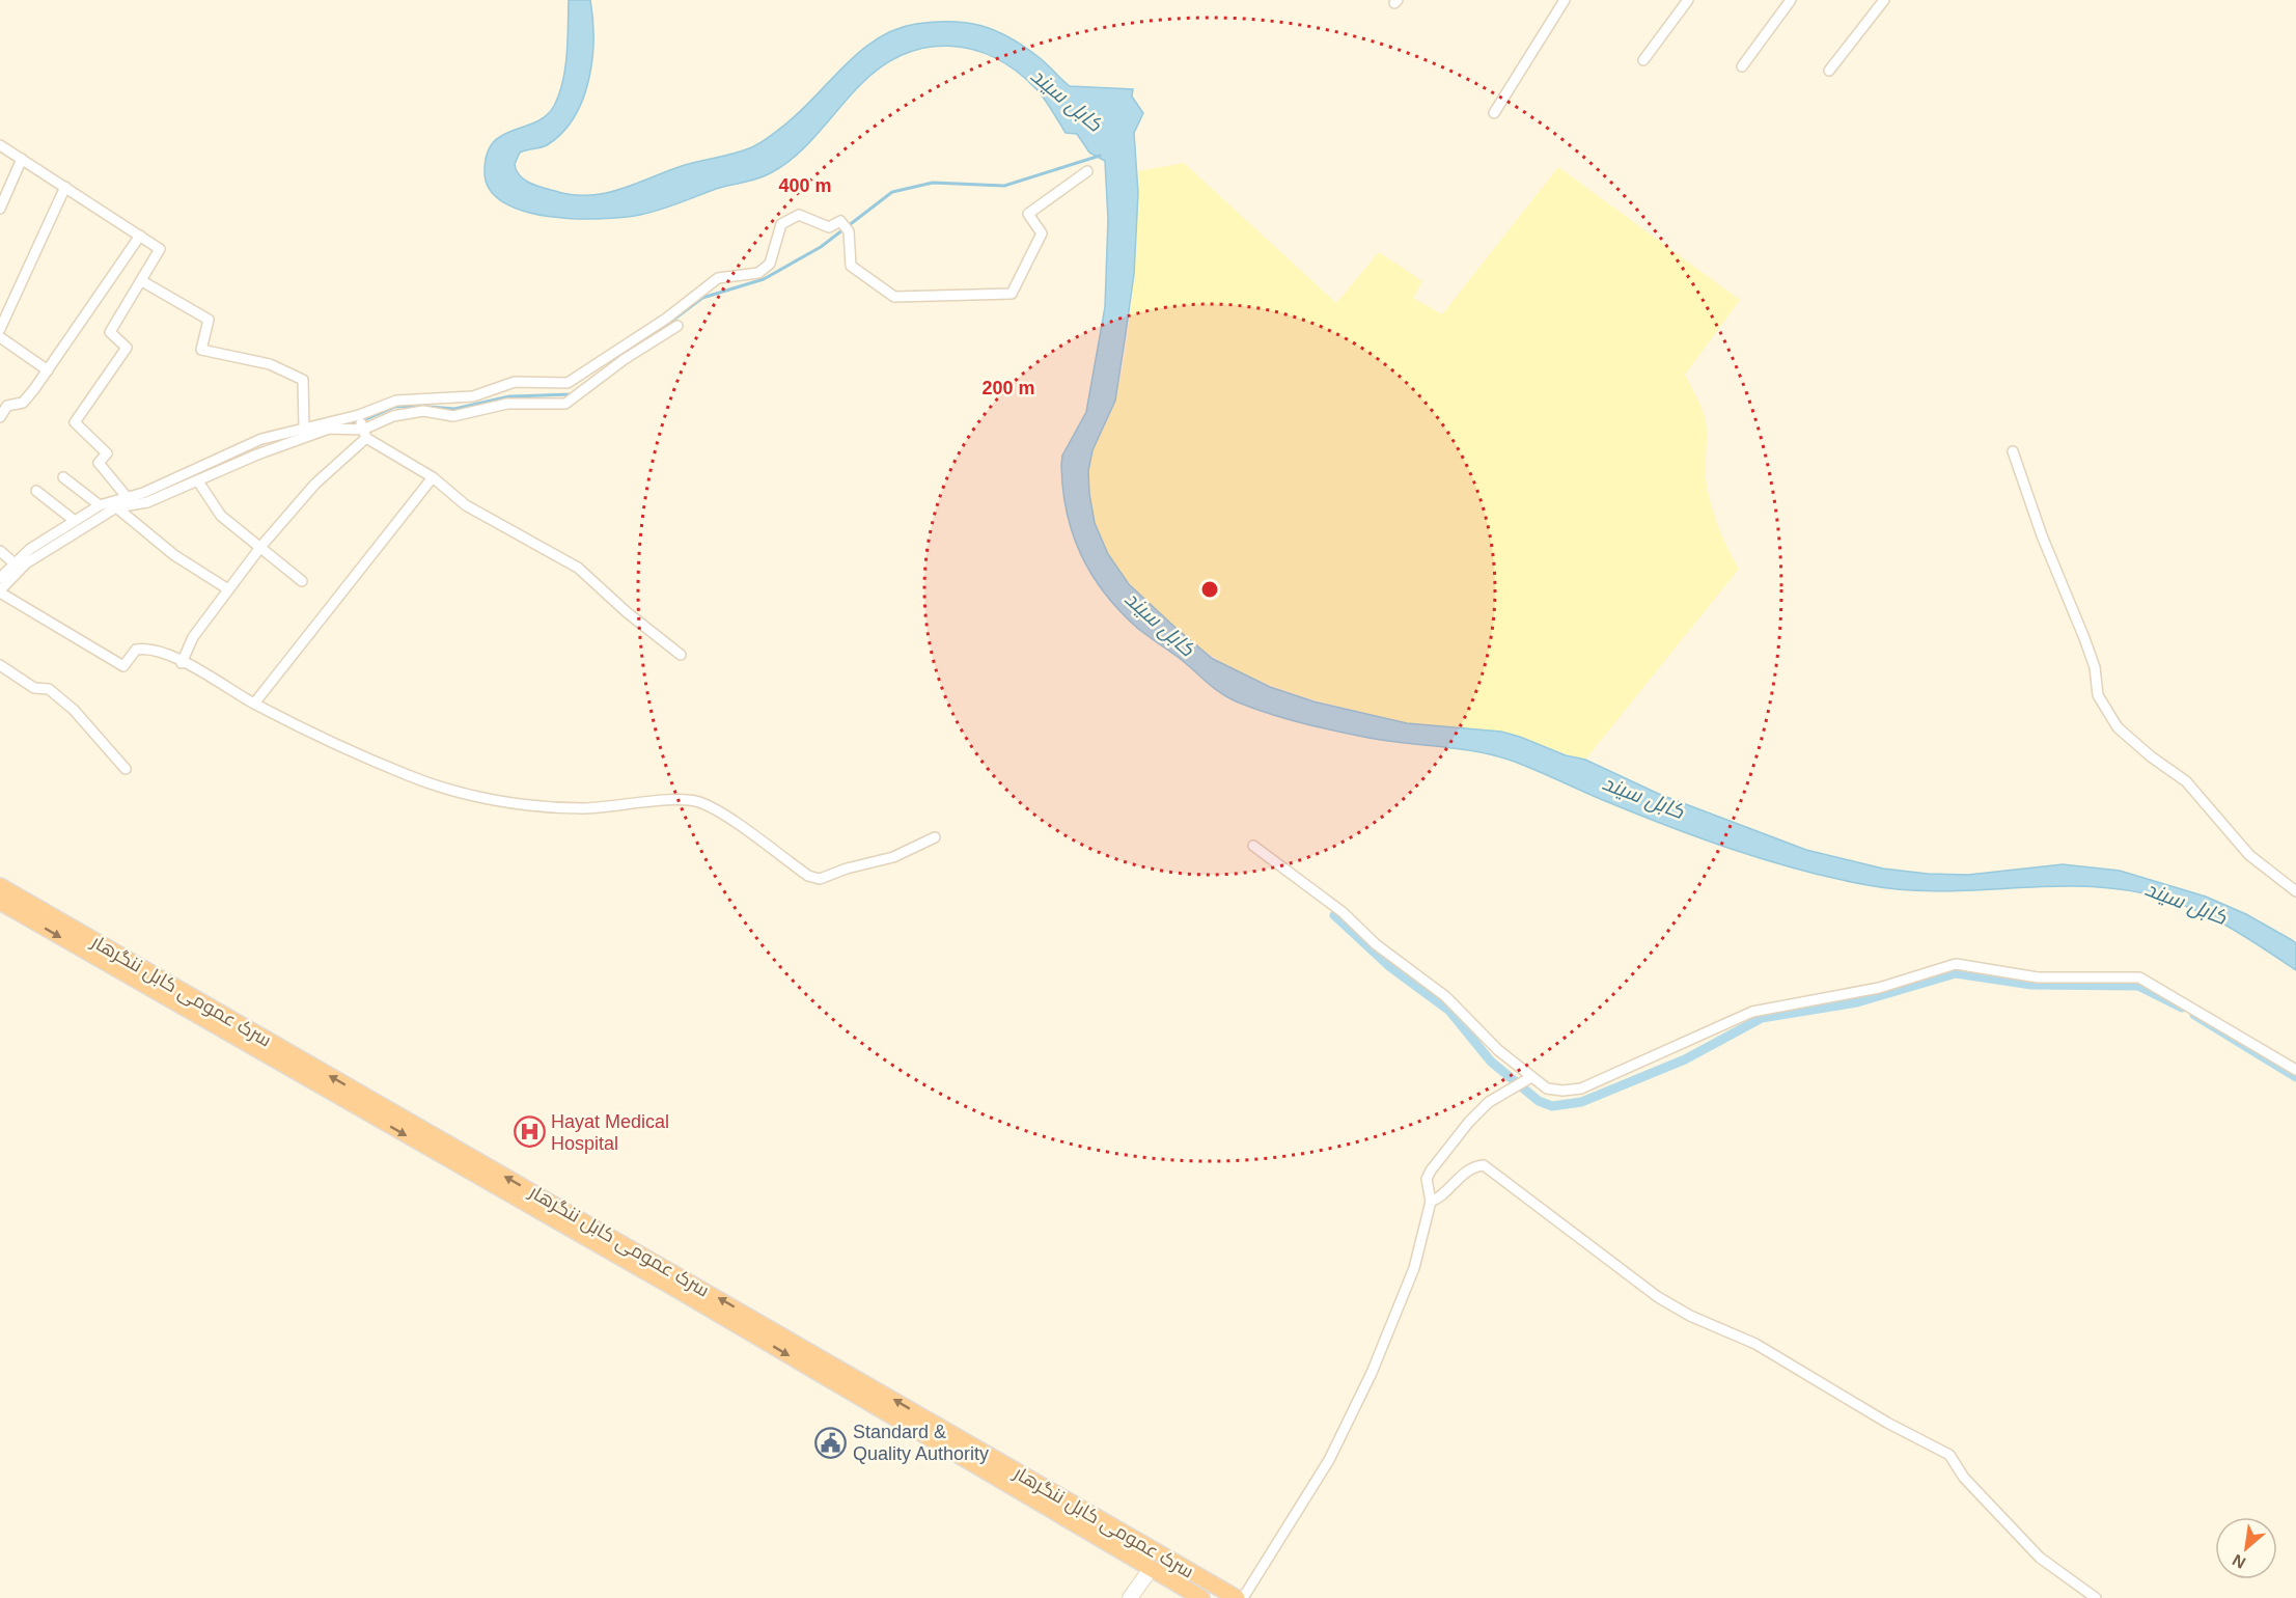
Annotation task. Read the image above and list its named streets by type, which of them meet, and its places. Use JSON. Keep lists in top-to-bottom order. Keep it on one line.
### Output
{"streets":{"highway":["سرک عمومی کابل ننگرهار"]},"water":["کابل سيند"],"places":{"hospital":["Hayat Medical Hospital"],"public building":["Standard & Quality Authority"]},"north":"bottom left","rings":["400 m","200 m"]}
